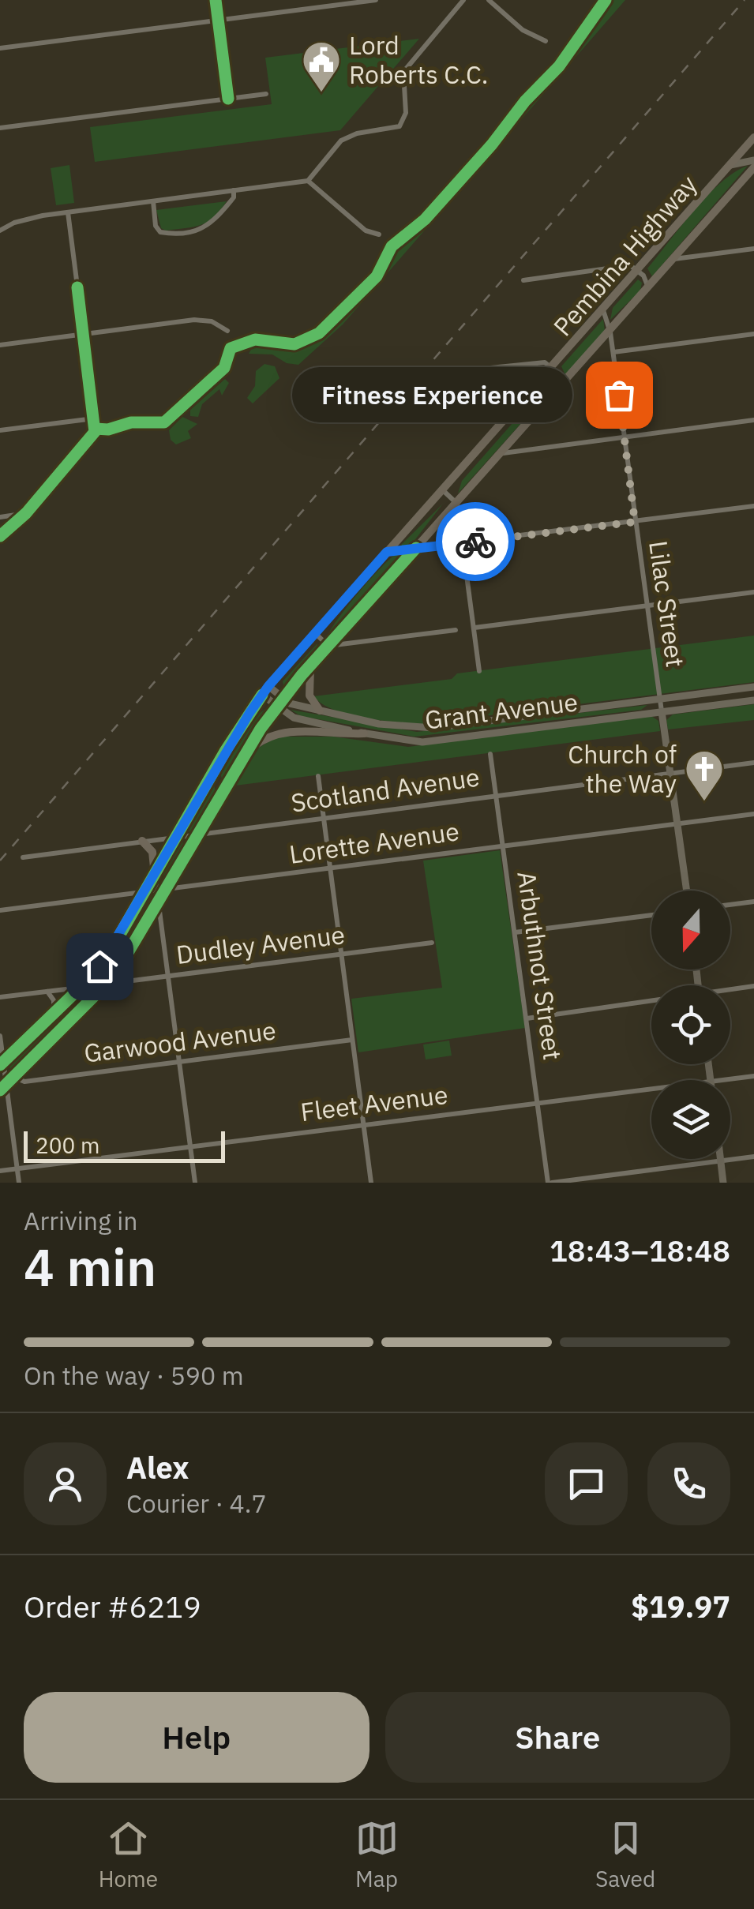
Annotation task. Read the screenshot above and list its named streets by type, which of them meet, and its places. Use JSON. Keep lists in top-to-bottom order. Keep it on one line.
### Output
{"streets":{"main road":["Pembina Highway","Lilac Street","Grant Avenue"],"street":["Scotland Avenue","Lorette Avenue","Dudley Avenue","Arbuthnot Street","Garwood Avenue","Fleet Avenue"]},"crossings":[["Pembina Highway","Lilac Street"],["Pembina Highway","Grant Avenue"],["Pembina Highway","Scotland Avenue"],["Pembina Highway","Lorette Avenue"],["Pembina Highway","Dudley Avenue"],["Pembina Highway","Garwood Avenue"],["Lilac Street","Grant Avenue"],["Lilac Street","Scotland Avenue"],["Lilac Street","Lorette Avenue"],["Scotland Avenue","Arbuthnot Street"],["Lorette Avenue","Arbuthnot Street"],["Arbuthnot Street","Fleet Avenue"]],"places":{"public building":["Lord Roberts C.C."],"other":["Fitness Experience"],"church":["Church of the Way"]},"scale_bar":"200 m","north":"bottom","page":{"bubble":"Fitness Experience","scale":"200 m","heading":["4 min","Arriving in","18:43–18:48"],"panel":["Alex","Courier · 4.7","Order #6219","$19.97"],"bar":"On the way · 590 m","buttons":["Help","Share"],"tabs":["Home","Map","Saved"]}}
